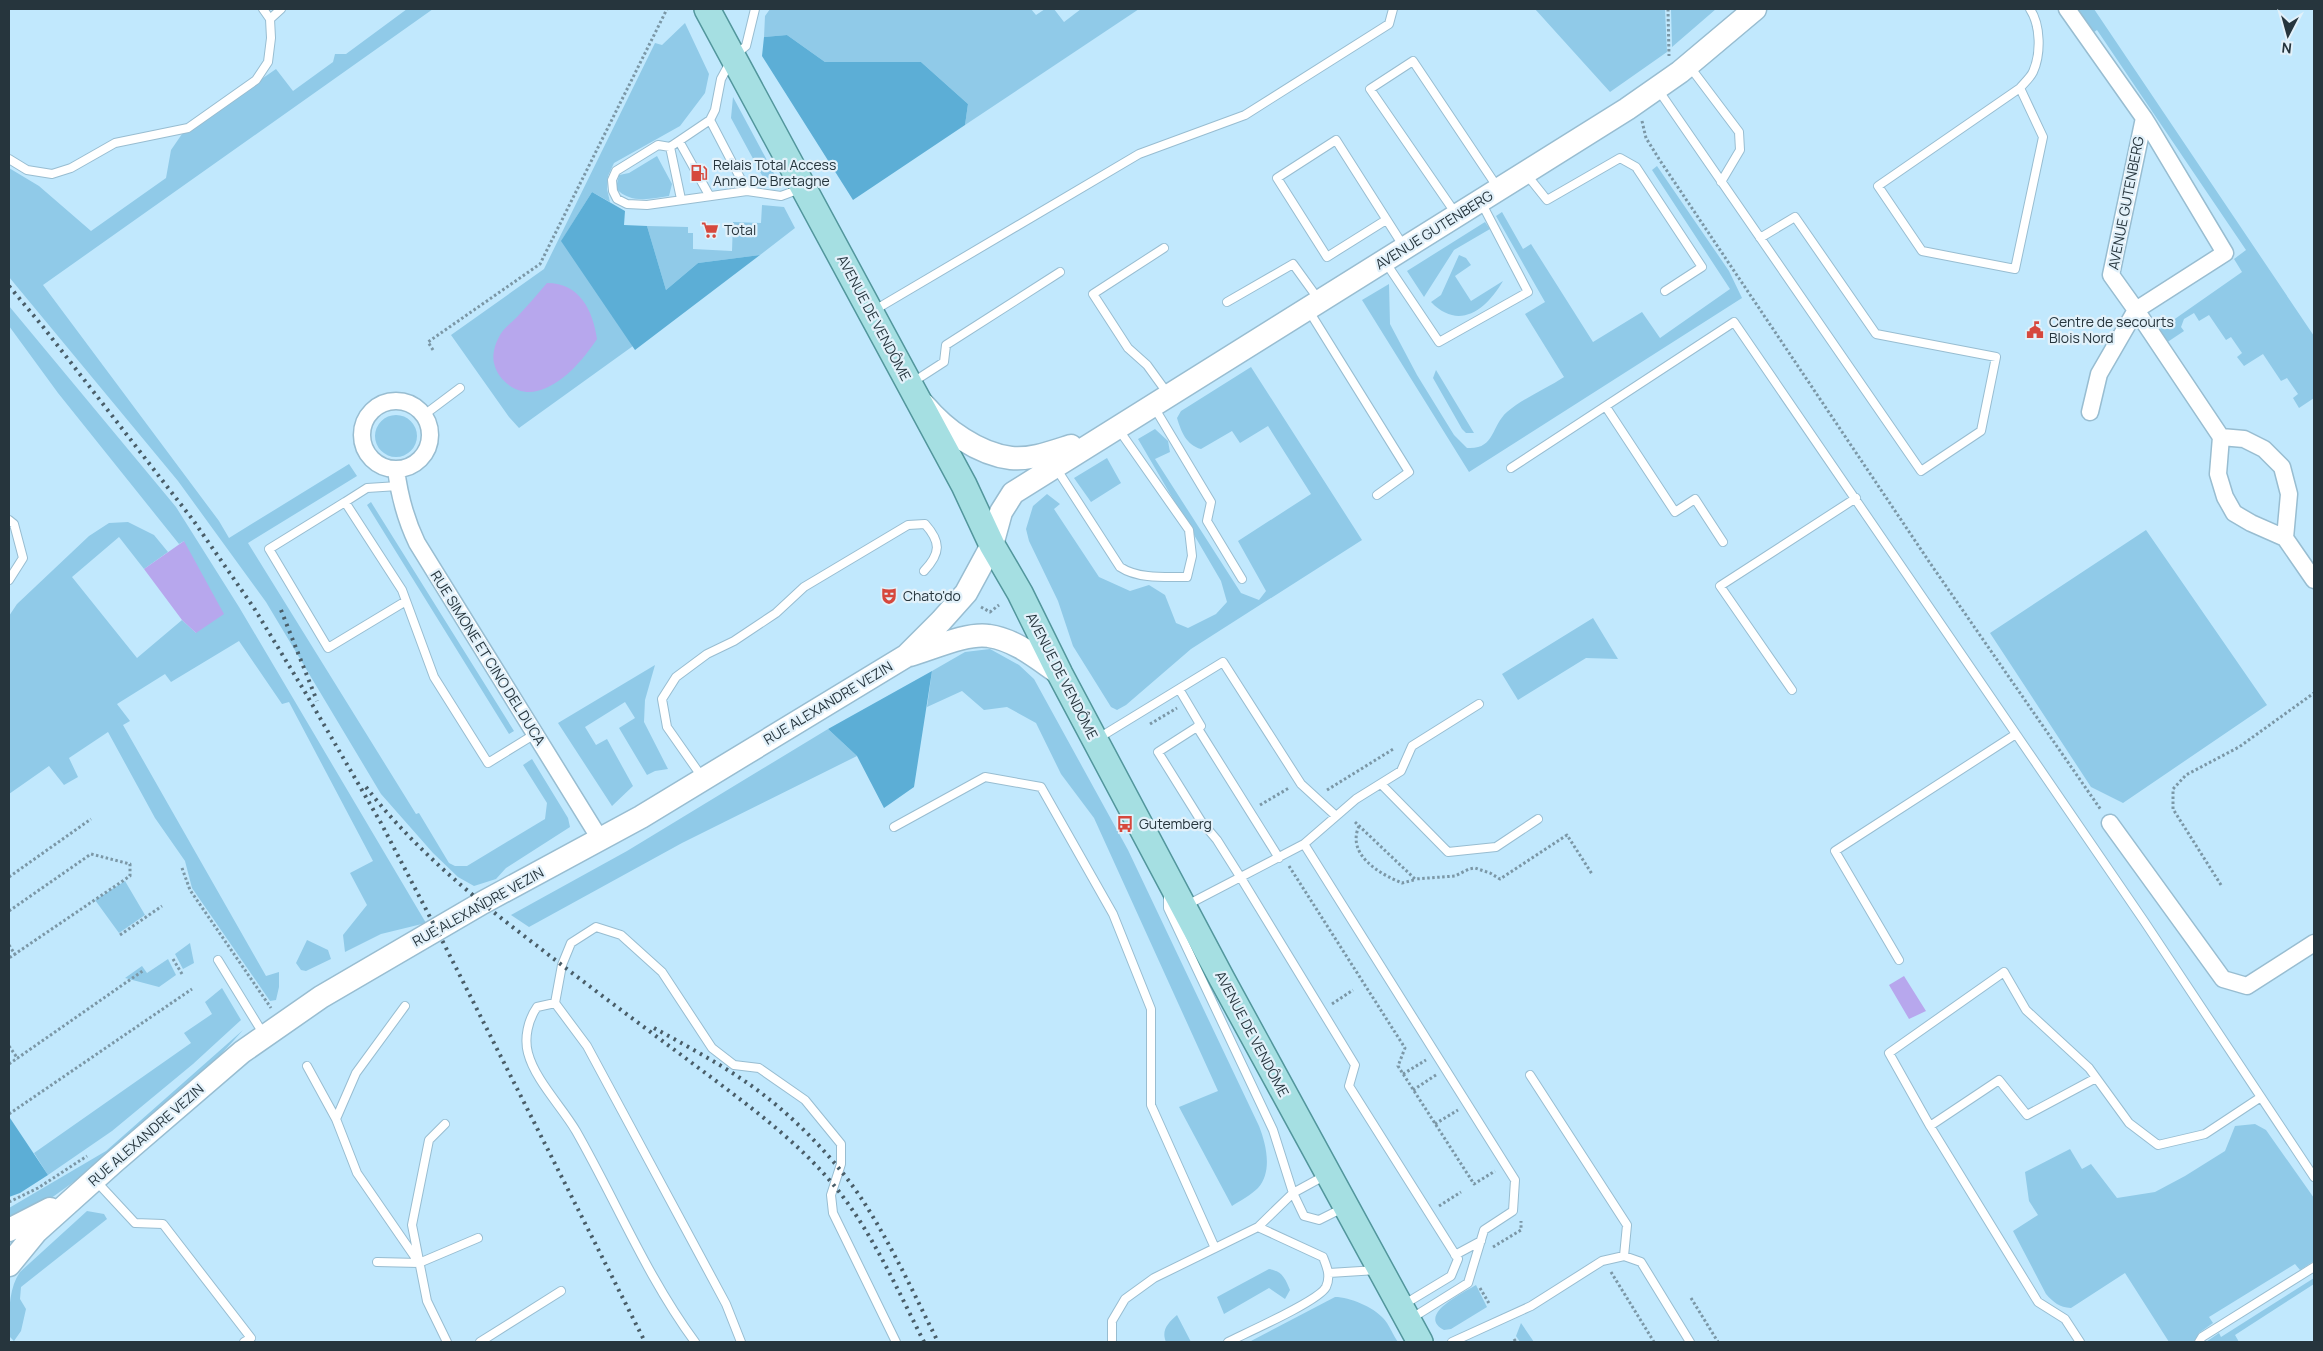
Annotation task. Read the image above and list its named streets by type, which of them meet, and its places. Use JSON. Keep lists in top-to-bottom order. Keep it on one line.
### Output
{"streets":{"main road":["AVENUE DE VENDÔME"],"street":["AVENUE GUTENBERG","RUE SIMONE ET CINO DEL DUCA","RUE ALEXANDRE VEZIN"]},"crossings":[["AVENUE GUTENBERG","AVENUE DE VENDÔME"],["AVENUE GUTENBERG","RUE ALEXANDRE VEZIN"],["AVENUE DE VENDÔME","RUE ALEXANDRE VEZIN"],["RUE SIMONE ET CINO DEL DUCA","RUE ALEXANDRE VEZIN"]],"places":{"fuel station":["Relais Total Access Anne De Bretagne"],"supermarket":["Total"],"public building":["Centre de secourts Blois Nord"],"theatre":["Chato'do"],"bus stop":["Gutemberg"]},"north":"bottom"}
